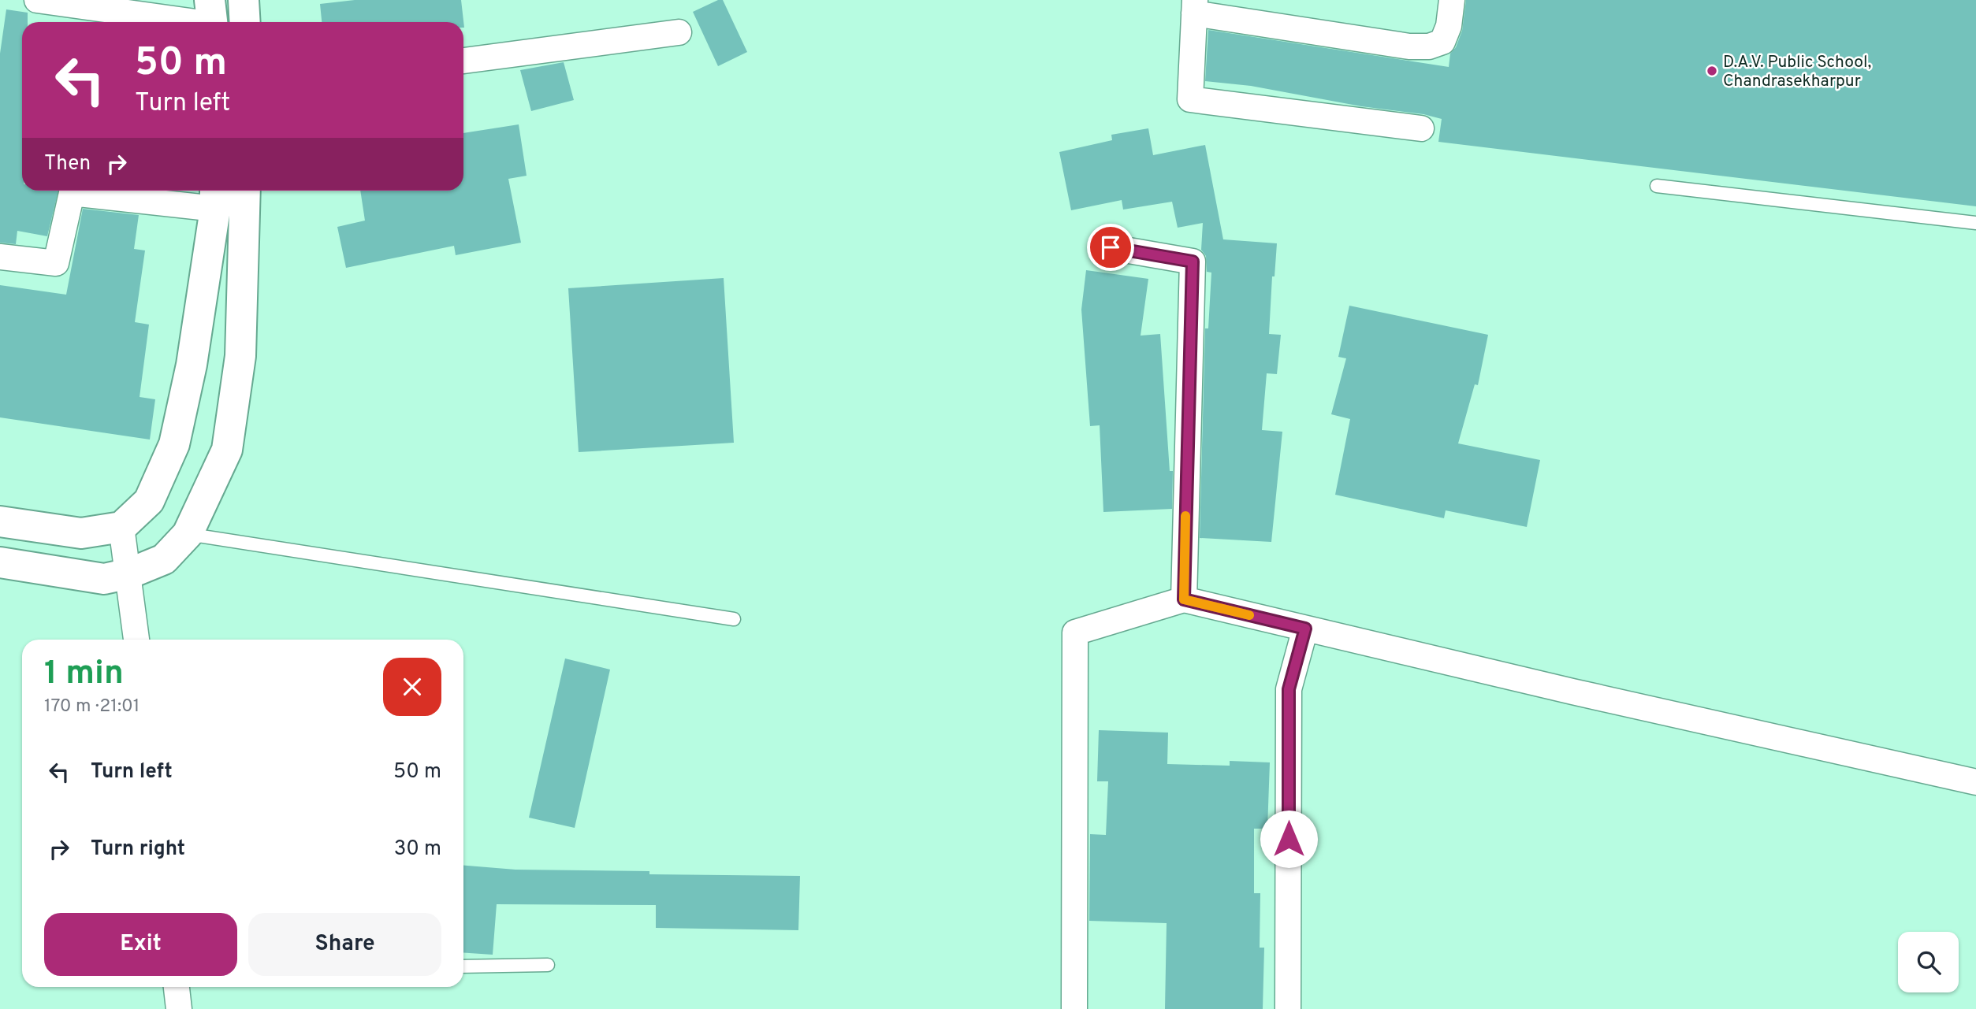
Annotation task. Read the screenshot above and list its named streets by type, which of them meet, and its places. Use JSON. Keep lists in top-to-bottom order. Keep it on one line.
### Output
{"places":["D.A.V. Public School, Chandrasekharpur"],"page":{"turn":["50 m","Turn left"],"then":"Then","heading":["1 min","170 m · 21:01"],"list":[{"name":"Turn left","value":"50 m"},{"name":"Turn right","value":"30 m"}],"buttons":["Exit","Share"]}}
